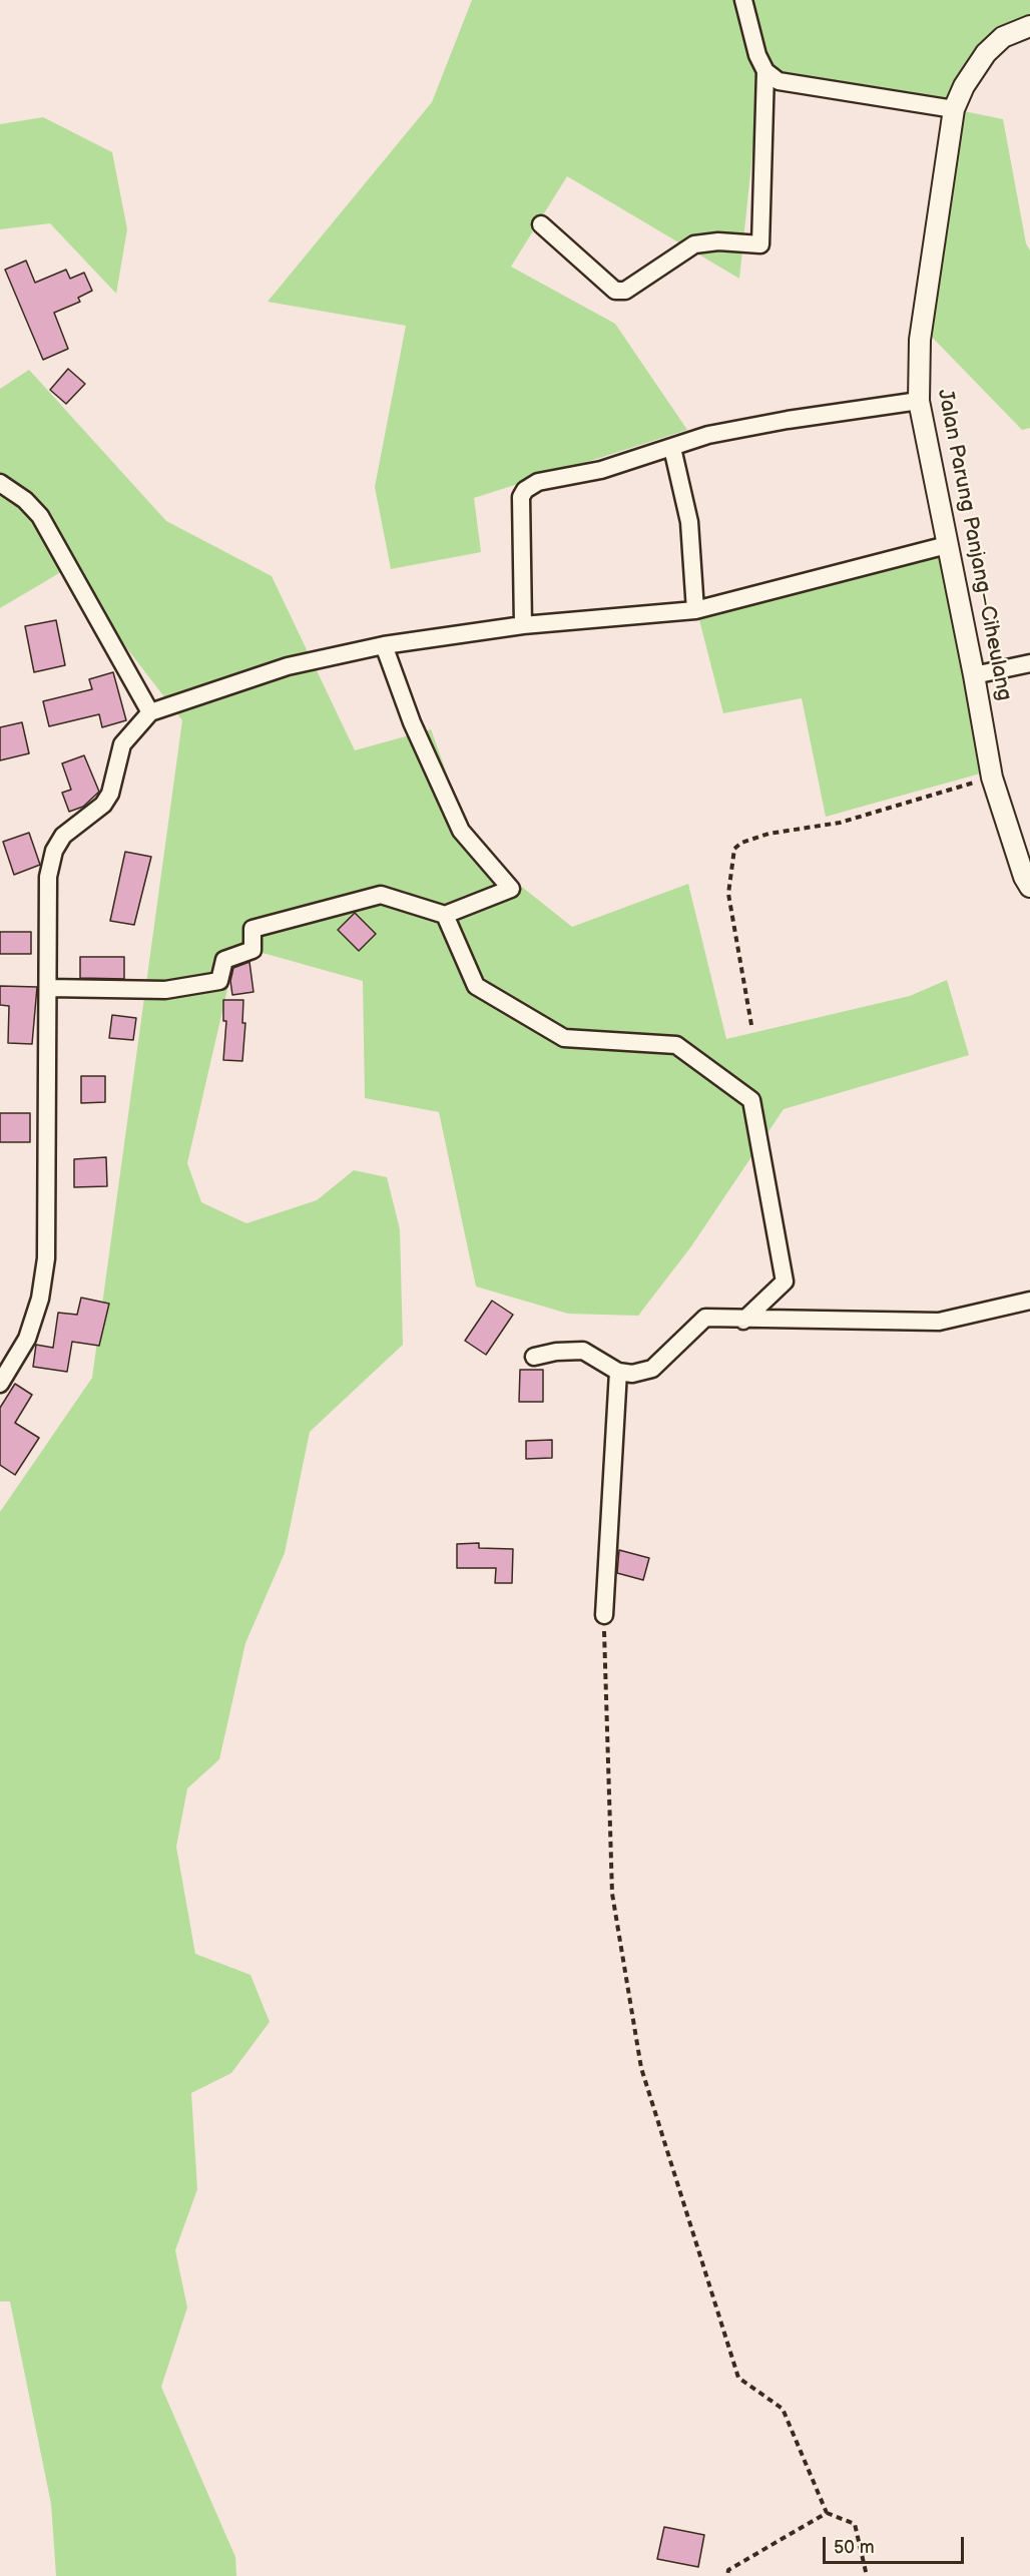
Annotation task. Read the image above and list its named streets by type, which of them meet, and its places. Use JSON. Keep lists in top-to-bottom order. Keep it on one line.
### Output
{"streets":{"street":["Jalan Parung Panjang–Ciheulang"]},"scale_bar":"50 m"}
